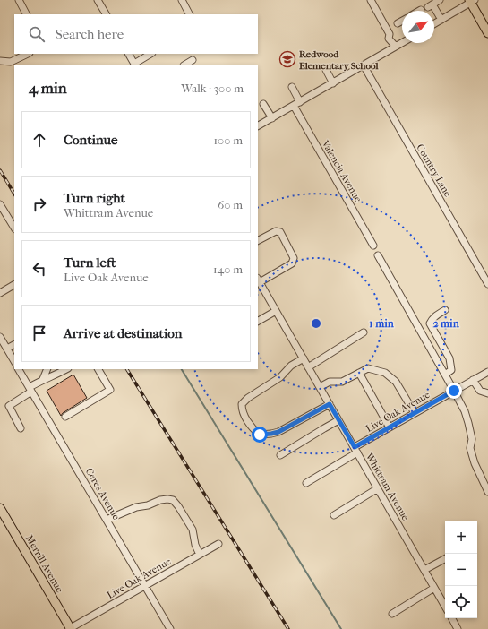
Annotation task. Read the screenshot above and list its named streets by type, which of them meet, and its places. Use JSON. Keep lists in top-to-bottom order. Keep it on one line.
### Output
{"streets":{"main road":["Merrill Avenue"],"street":["Country Lane","Valencia Avenue","Live Oak Avenue","Whittram Avenue","Ceres Avenue"]},"crossings":[["Live Oak Avenue","Whittram Avenue"],["Live Oak Avenue","Ceres Avenue"],["Live Oak Avenue","Merrill Avenue"]],"places":{"school or university":["Redwood Elementary School"]},"north":"top right","page":{"search":"Search here","heading":["4 min","Walk · 300 m"],"list":[["Continue","100 m"],["Turn right","Whittram Avenue","60 m"],["Turn left","Live Oak Avenue","140 m"],"Arrive at destination"],"map_buttons":["+","−"]},"rings":["1 min","2 min"]}
